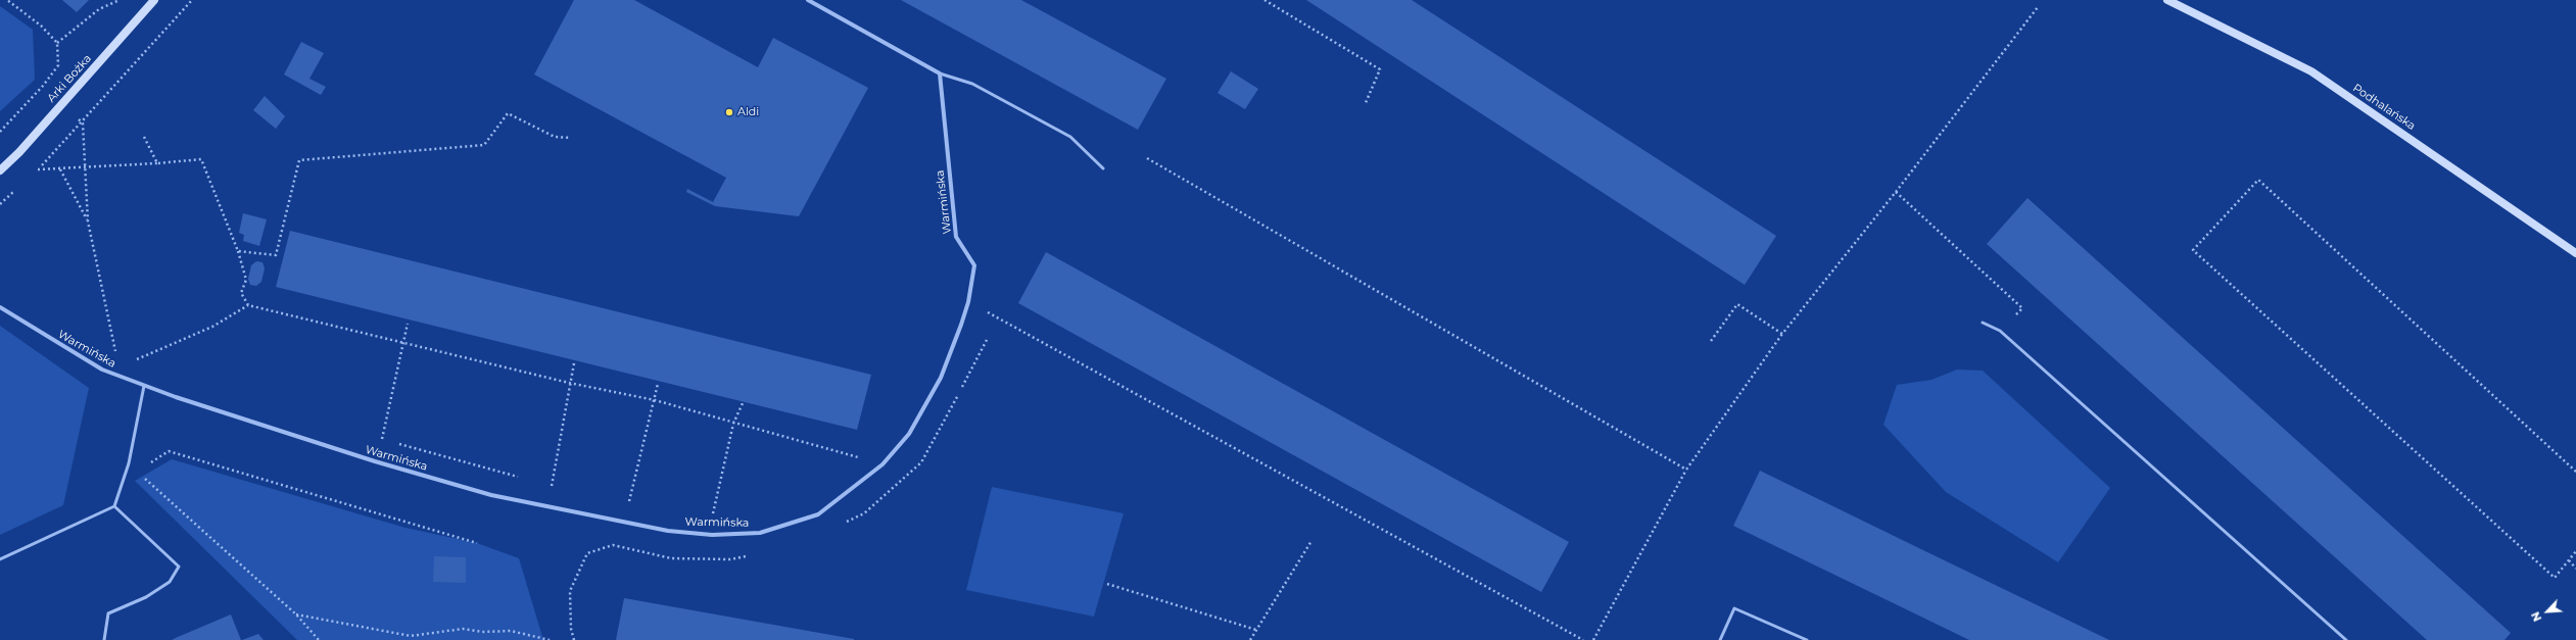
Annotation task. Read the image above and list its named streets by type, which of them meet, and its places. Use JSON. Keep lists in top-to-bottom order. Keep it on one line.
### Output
{"streets":{"street":["Arki Bożka","Podhalańska","Warmińska"]},"places":["Aldi"],"north":"bottom left"}
